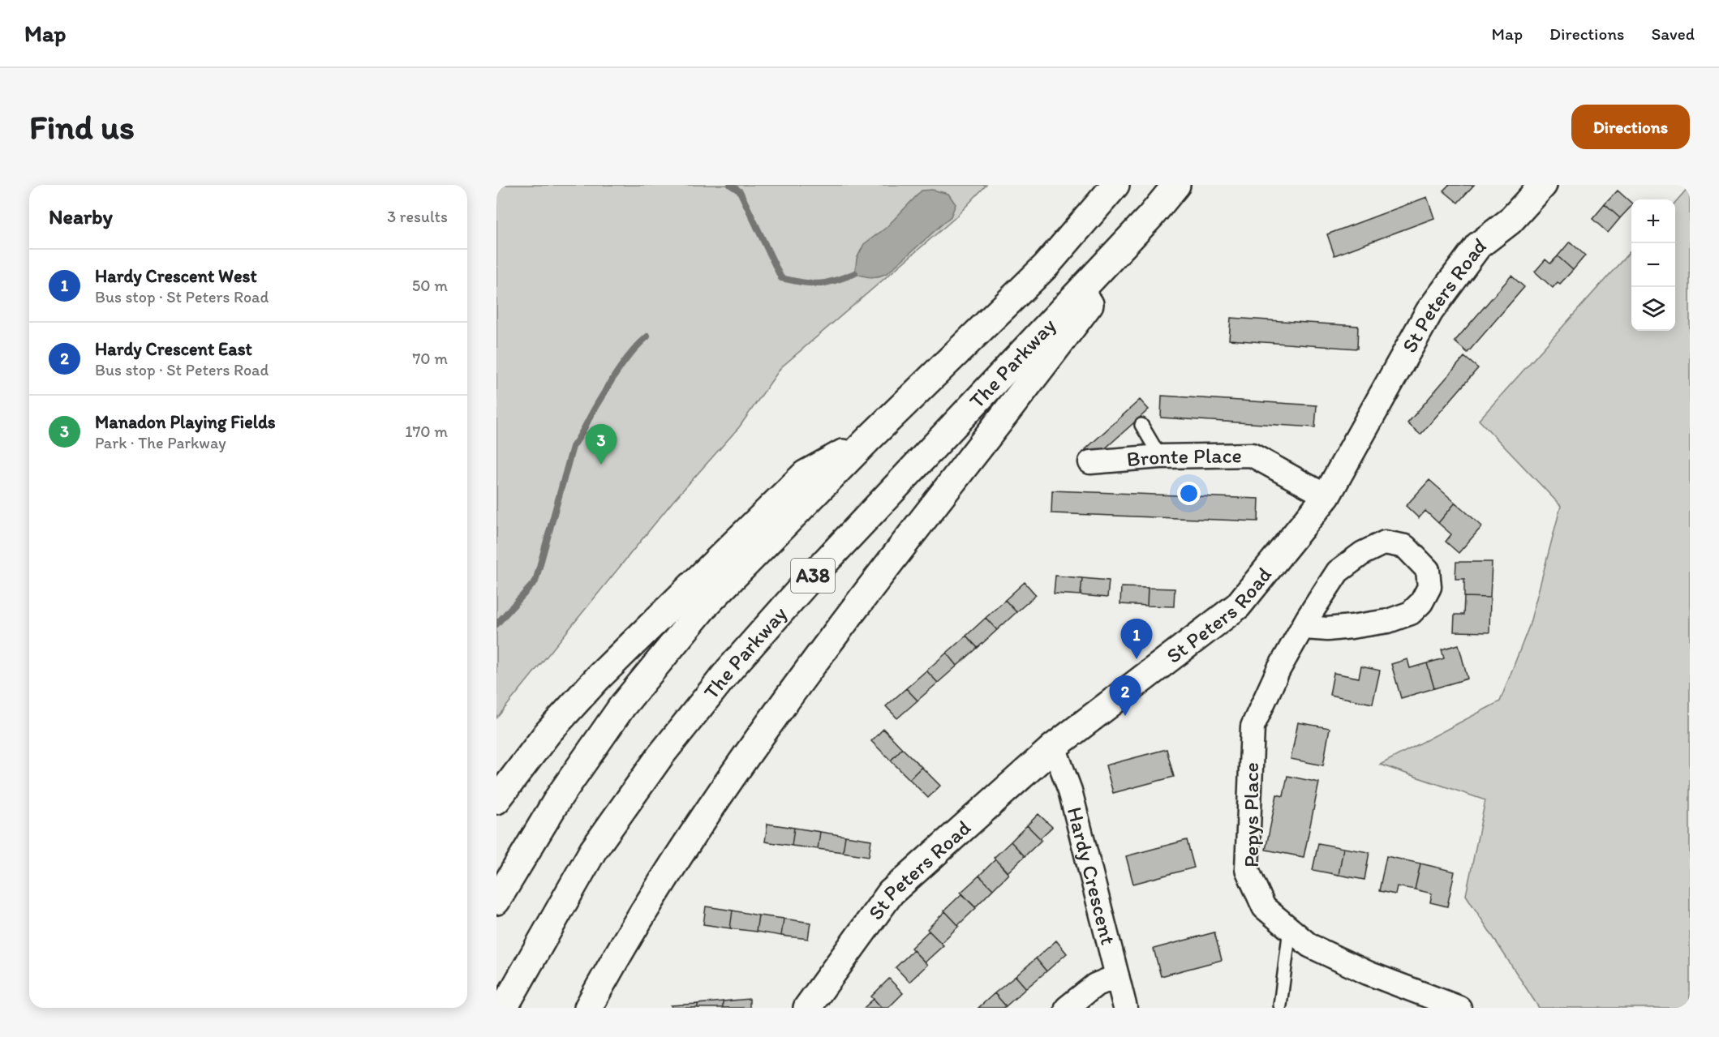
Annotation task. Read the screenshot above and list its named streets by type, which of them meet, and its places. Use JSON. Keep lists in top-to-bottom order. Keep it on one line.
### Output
{"streets":{"main road":["St Peters Road","The Parkway","A38"],"street":["Bronte Place","Pepys Place","Hardy Crescent"]},"crossings":[["St Peters Road","Bronte Place"],["St Peters Road","Hardy Crescent"]],"page":{"header":"Map","nav":["Map","Directions","Saved"],"buttons":"Directions","title":"Find us","heading":["Nearby","3 results"],"map_buttons":["+","−"],"list":[{"mark":"1","name":"Hardy Crescent West","note":"Bus stop · St Peters Road","value":"50 m"},{"mark":"2","name":"Hardy Crescent East","note":"Bus stop · St Peters Road","value":"70 m"},{"mark":"3","name":"Manadon Playing Fields","note":"Park · The Parkway","value":"170 m"}],"pins":["3","1","2"]}}
